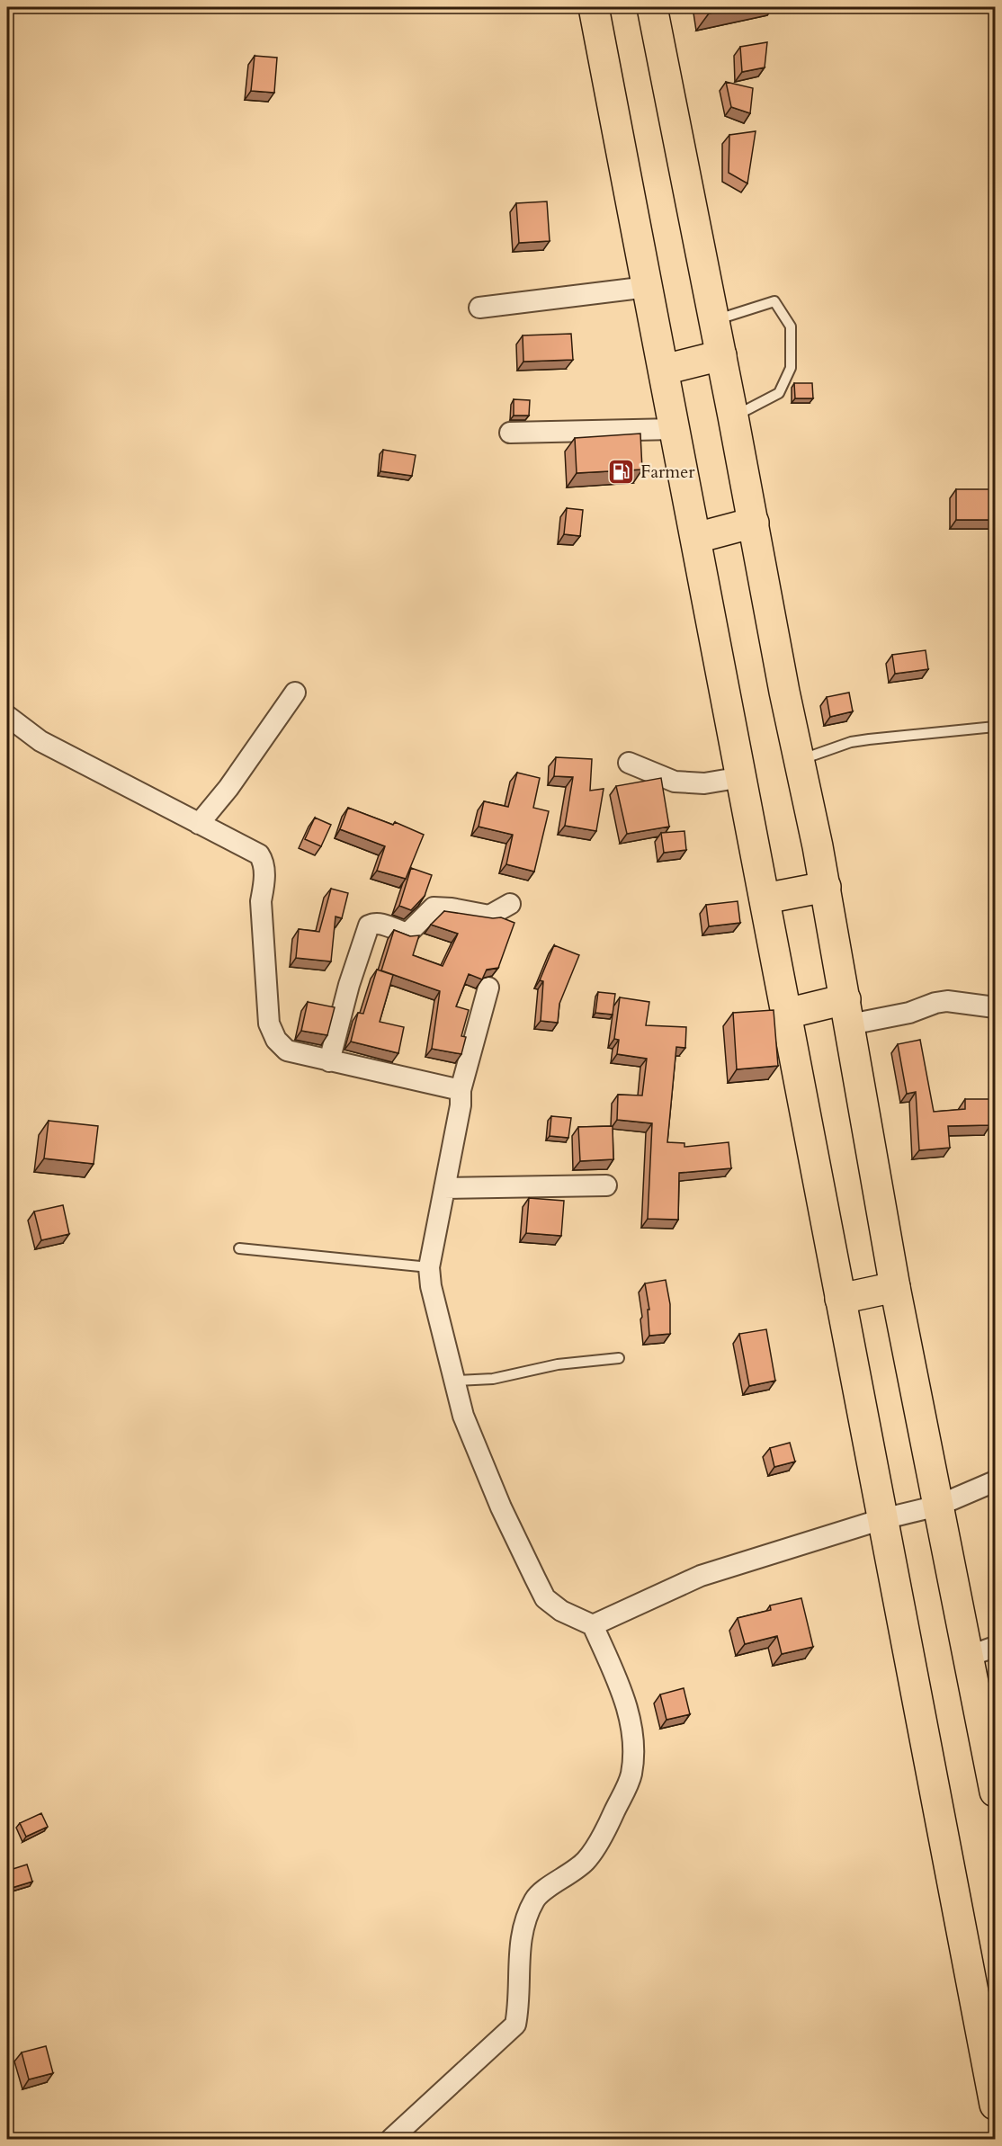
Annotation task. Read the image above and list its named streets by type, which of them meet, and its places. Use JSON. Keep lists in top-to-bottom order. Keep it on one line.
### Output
{"places":{"fuel station":["Farmer"]}}
